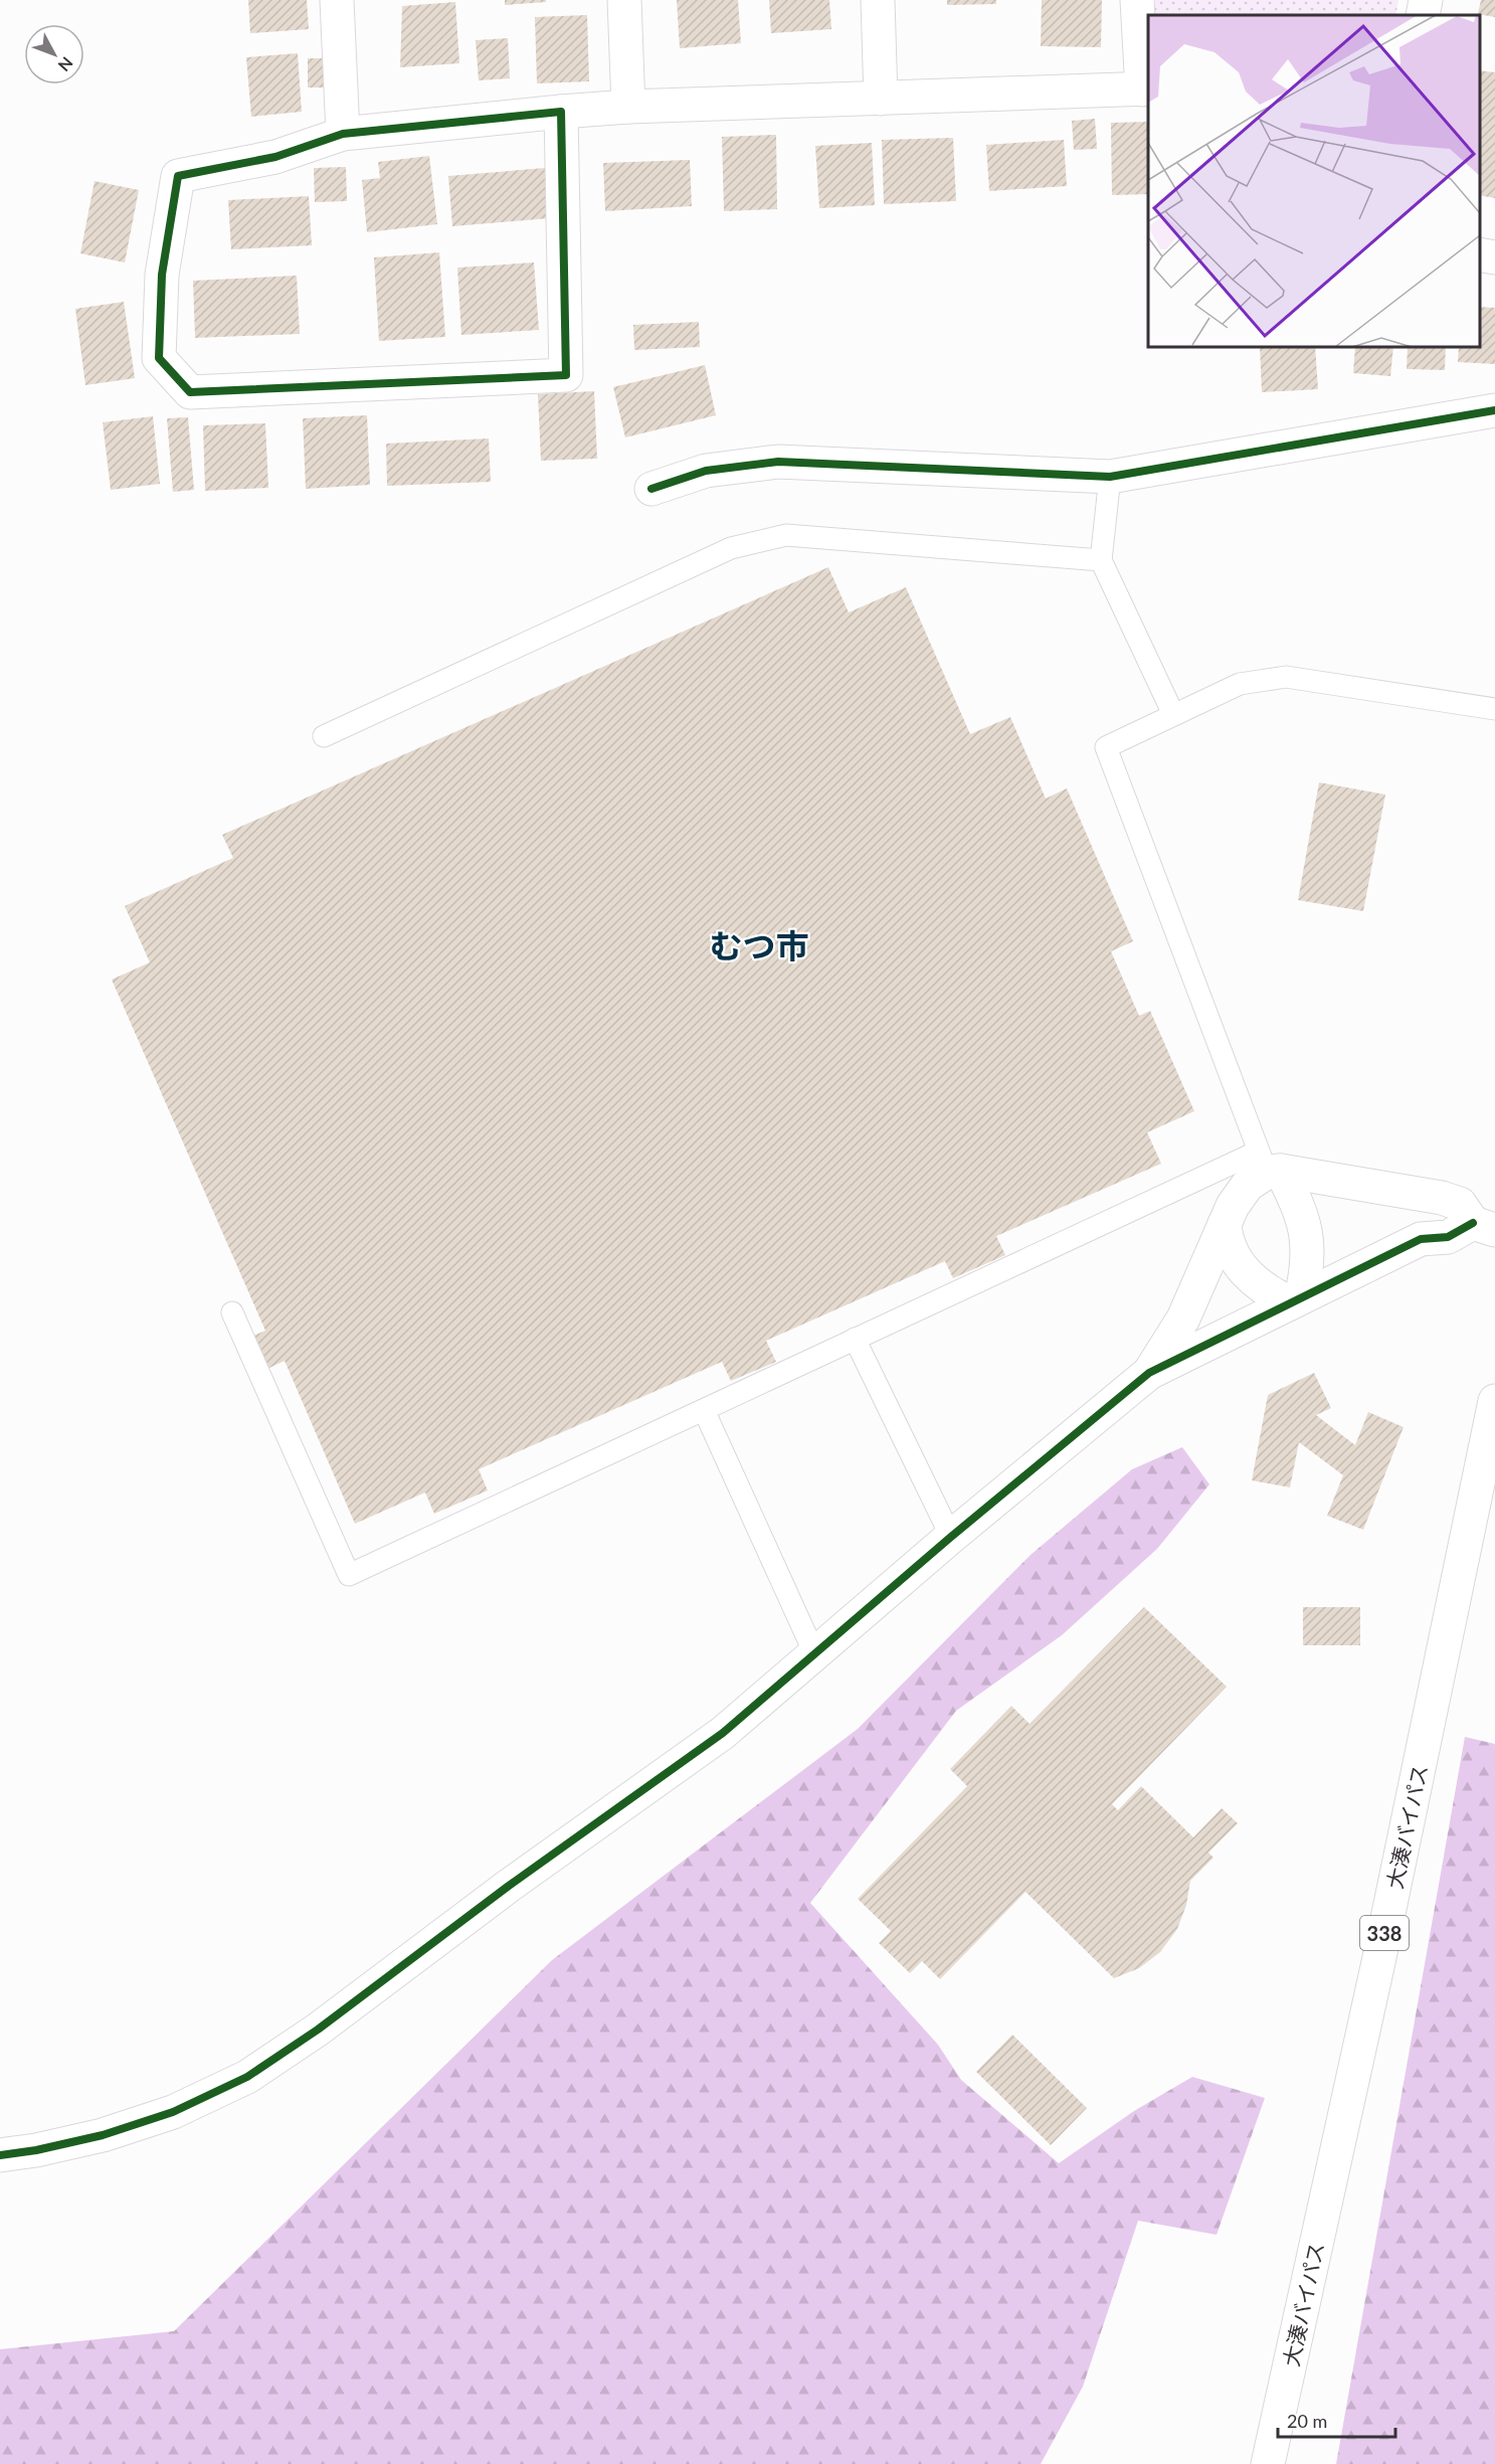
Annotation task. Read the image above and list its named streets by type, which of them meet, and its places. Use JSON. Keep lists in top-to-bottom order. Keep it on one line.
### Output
{"streets":{"main road":["大湊バイパス","338"]},"districts":["むつ市"],"scale_bar":"20 m","north":"bottom right"}
